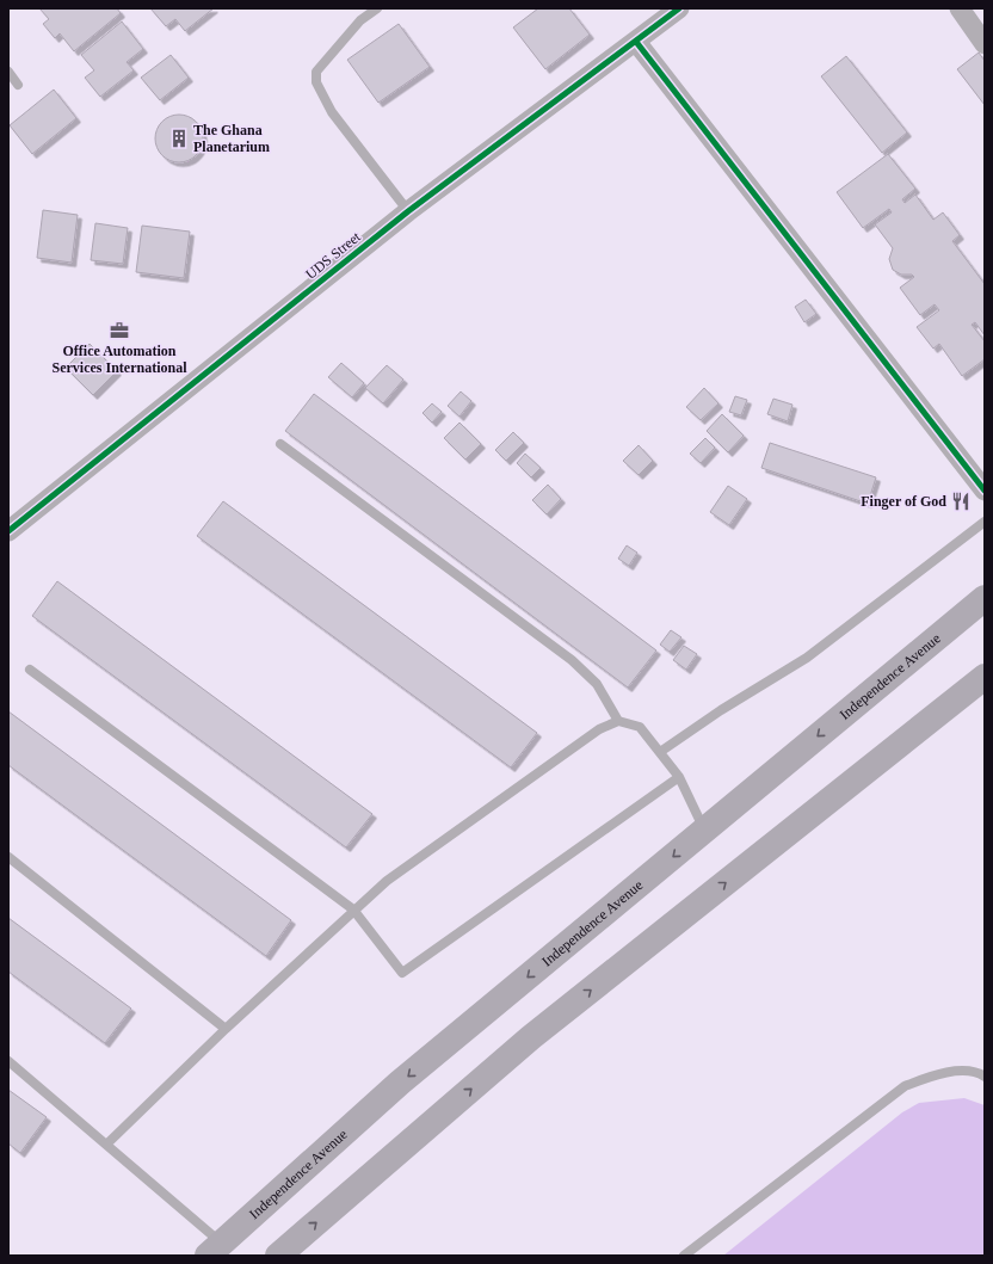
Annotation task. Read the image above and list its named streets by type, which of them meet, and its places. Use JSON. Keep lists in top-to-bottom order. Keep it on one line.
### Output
{"streets":{"highway":["Independence Avenue"],"street":["UDS Street"]},"places":{"building":["The Ghana Planetarium"],"office":["Office Automation Services International"],"restaurant":["Finger of God"]}}
